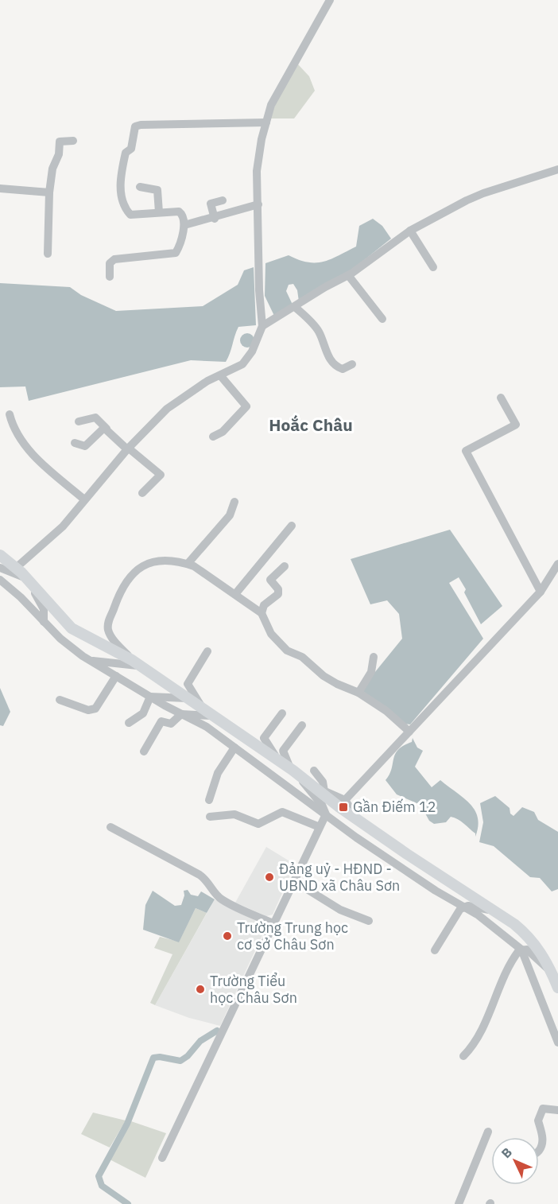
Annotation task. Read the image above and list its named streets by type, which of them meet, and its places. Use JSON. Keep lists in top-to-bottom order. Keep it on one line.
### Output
{"districts":["Hoắc Châu"],"places":{"transit":["Gần Điếm 12"],"other":["Đảng uỷ - HĐND - UBND xã Châu Sơn","Trường Trung học cơ sở Châu Sơn","Trường Tiểu học Châu Sơn"]},"north":"top left"}
